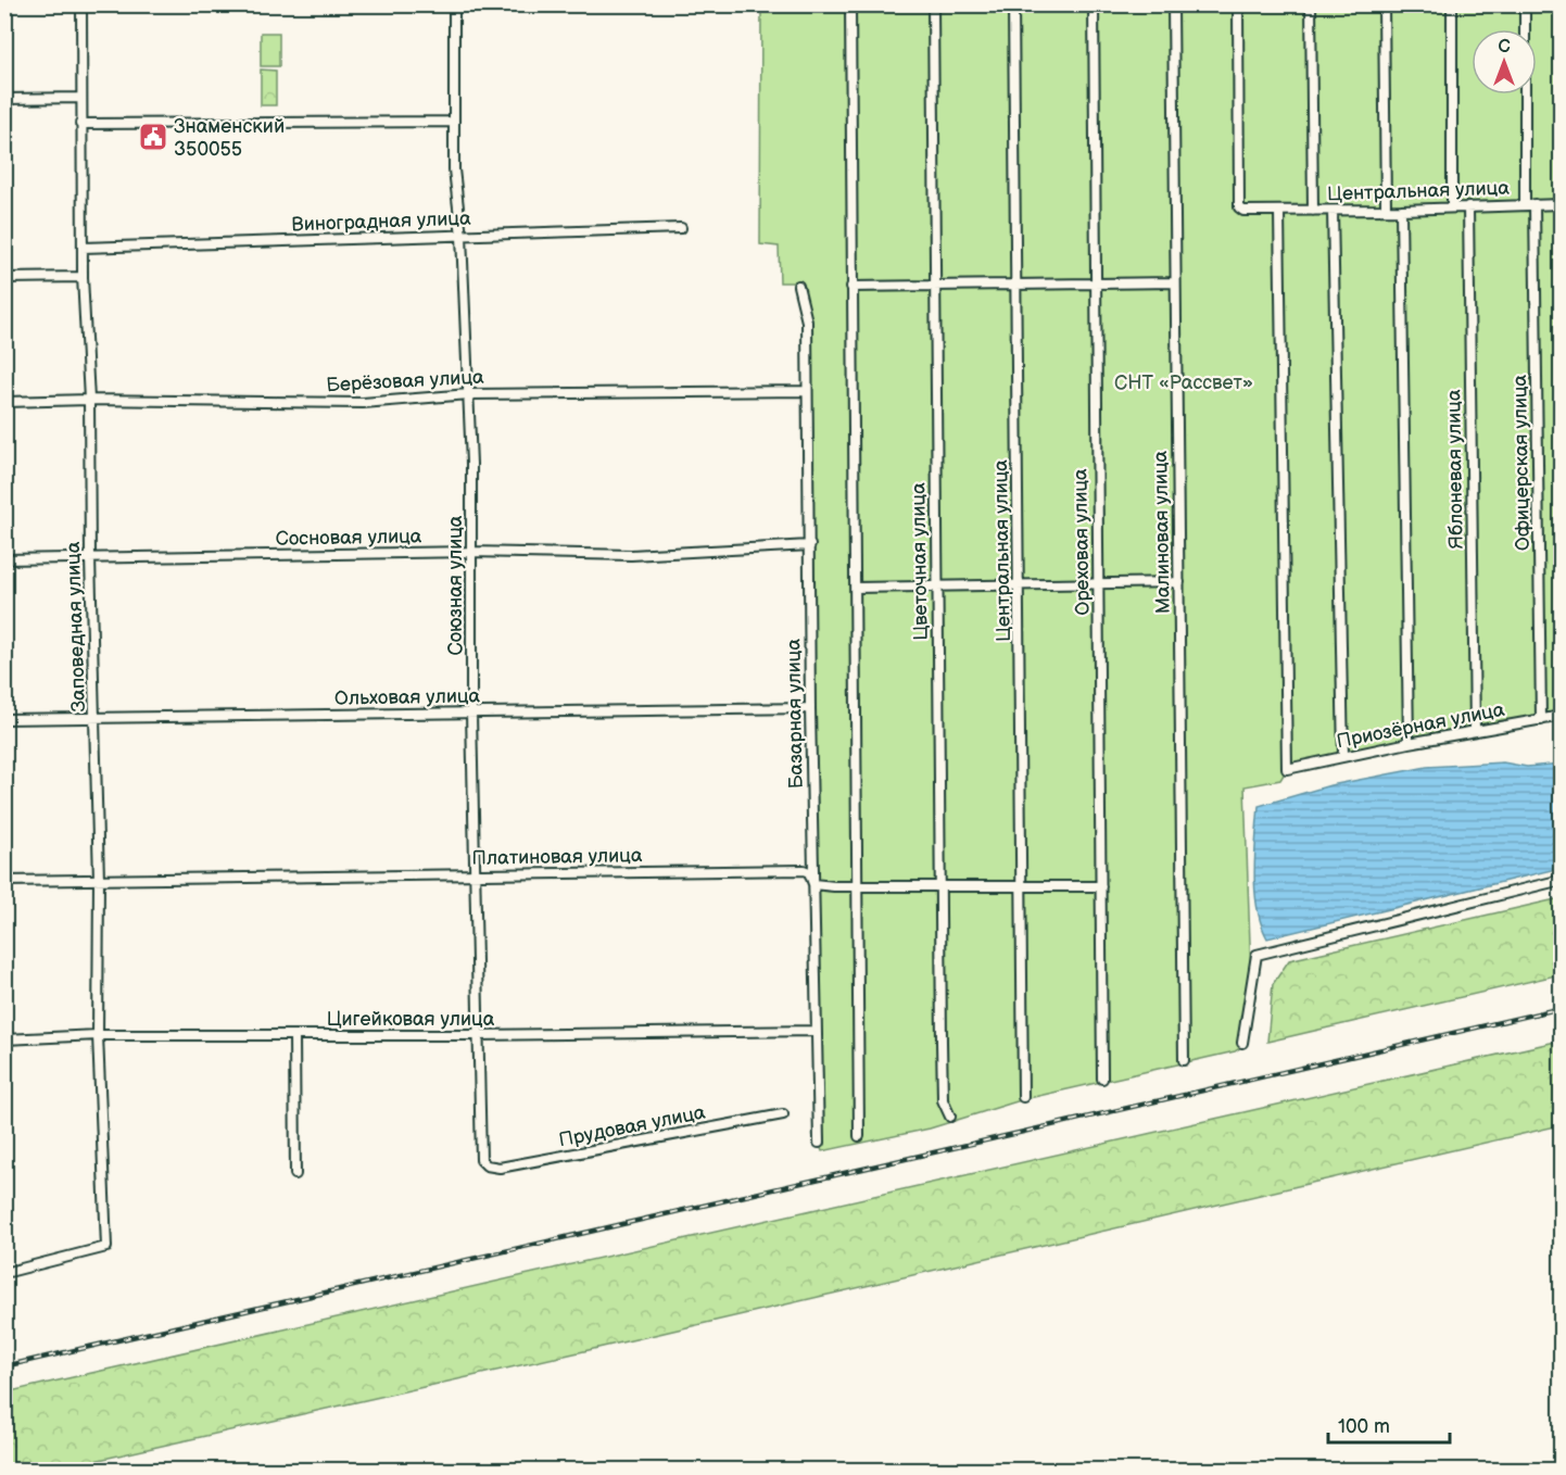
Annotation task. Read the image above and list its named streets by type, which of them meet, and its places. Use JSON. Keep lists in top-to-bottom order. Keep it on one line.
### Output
{"streets":{"street":["Центральная улица","Виноградная улица","Берёзовая улица","Офицерская улица","Яблоневая улица","Малиновая улица","Сосновая улица","Ореховая улица","Цветочная улица","Союзная улица","Заповедная улица","Ольховая улица","Базарная улица","Приозёрная улица","Платиновая улица","Цигейковая улица","Прудовая улица"]},"crossings":[["Центральная улица","Офицерская улица"],["Центральная улица","Яблоневая улица"],["Центральная улица","Приозёрная улица"],["Центральная улица","Платиновая улица"],["Виноградная улица","Союзная улица"],["Виноградная улица","Заповедная улица"],["Берёзовая улица","Союзная улица"],["Берёзовая улица","Заповедная улица"],["Берёзовая улица","Базарная улица"],["Офицерская улица","Приозёрная улица"],["Яблоневая улица","Приозёрная улица"],["Сосновая улица","Союзная улица"],["Сосновая улица","Заповедная улица"],["Сосновая улица","Базарная улица"],["Ореховая улица","Платиновая улица"],["Цветочная улица","Платиновая улица"],["Союзная улица","Ольховая улица"],["Союзная улица","Платиновая улица"],["Союзная улица","Цигейковая улица"],["Союзная улица","Прудовая улица"],["Заповедная улица","Ольховая улица"],["Заповедная улица","Платиновая улица"],["Заповедная улица","Цигейковая улица"],["Ольховая улица","Базарная улица"],["Базарная улица","Платиновая улица"],["Базарная улица","Цигейковая улица"]],"parks":["СНТ «Рассвет»"],"places":{"public building":["Знаменский 350055"]},"scale_bar":"100 m","north":"top"}
